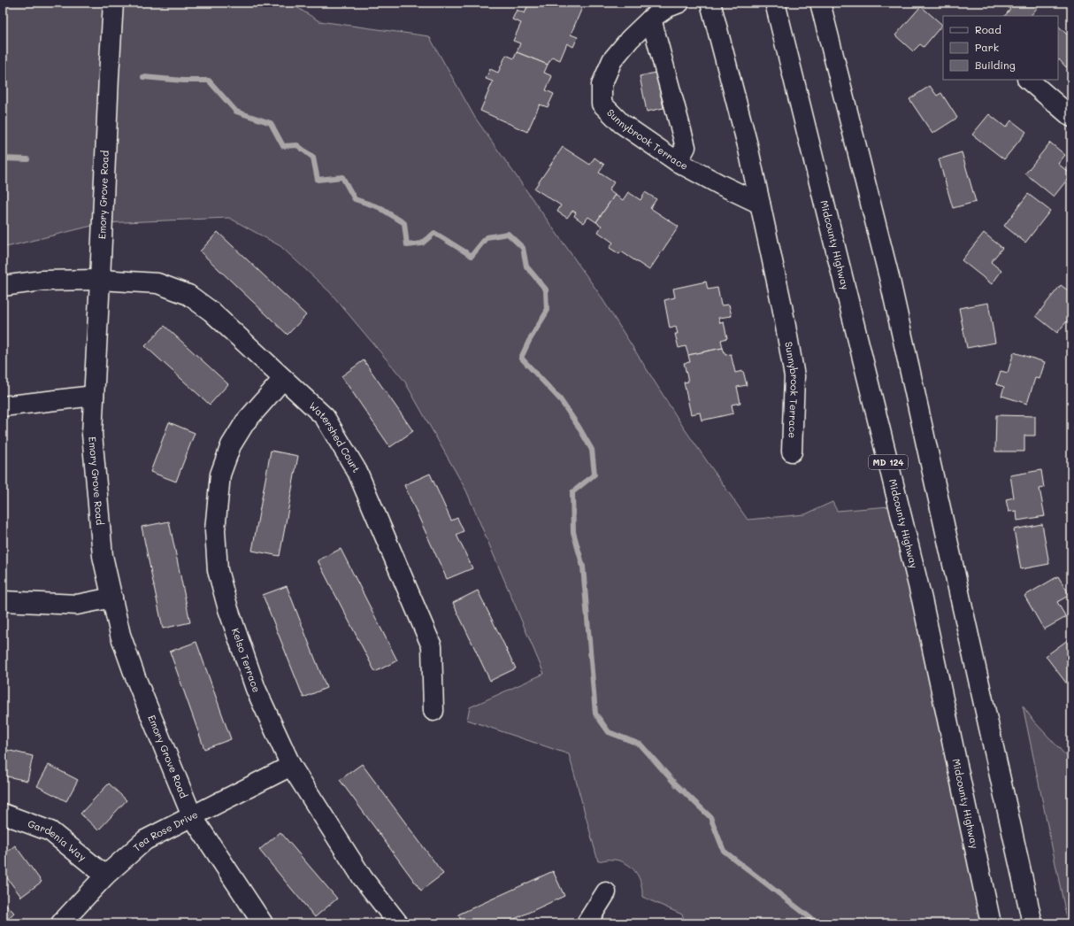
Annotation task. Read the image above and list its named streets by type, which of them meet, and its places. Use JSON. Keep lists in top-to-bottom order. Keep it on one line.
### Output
{"streets":{"street":["Sunnybrook Terrace","Emory Grove Road","Midcounty Highway","Watershed Court","MD 124","Kelso Terrace","Tea Rose Drive","Gardenia Way"]},"crossings":[["Emory Grove Road","Watershed Court"],["Emory Grove Road","Tea Rose Drive"],["Watershed Court","Kelso Terrace"],["Kelso Terrace","Tea Rose Drive"],["Tea Rose Drive","Gardenia Way"]],"legend":["Road","Park","Building"]}
